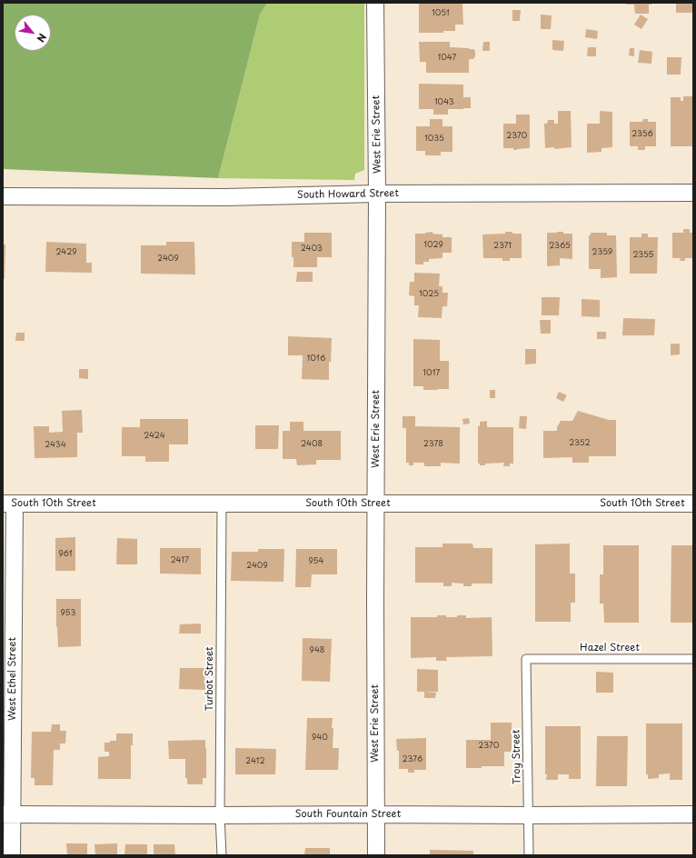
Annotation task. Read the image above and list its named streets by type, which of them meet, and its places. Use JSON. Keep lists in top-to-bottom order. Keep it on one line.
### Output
{"streets":{"street":["West Erie Street","South Howard Street","South 10th Street","West Ethel Street","South Fountain Street"],"lane":["Hazel Street","Turbot Street","Troy Street"]},"crossings":[["West Erie Street","South Howard Street"],["West Erie Street","South 10th Street"],["West Erie Street","South Fountain Street"],["South 10th Street","West Ethel Street"],["South 10th Street","Turbot Street"],["Hazel Street","Troy Street"],["West Ethel Street","South Fountain Street"],["Turbot Street","South Fountain Street"],["Troy Street","South Fountain Street"]],"house_numbers":["1051","1047","1043","2356","2370","1035","1029","2371","2365","2403","2429","2359","2355","2409","1025","1016","1017","2424","2352","2408","2378","2434","961","2417","954","2409","953","948","940","2370","2376","2412"],"north":"bottom right"}
